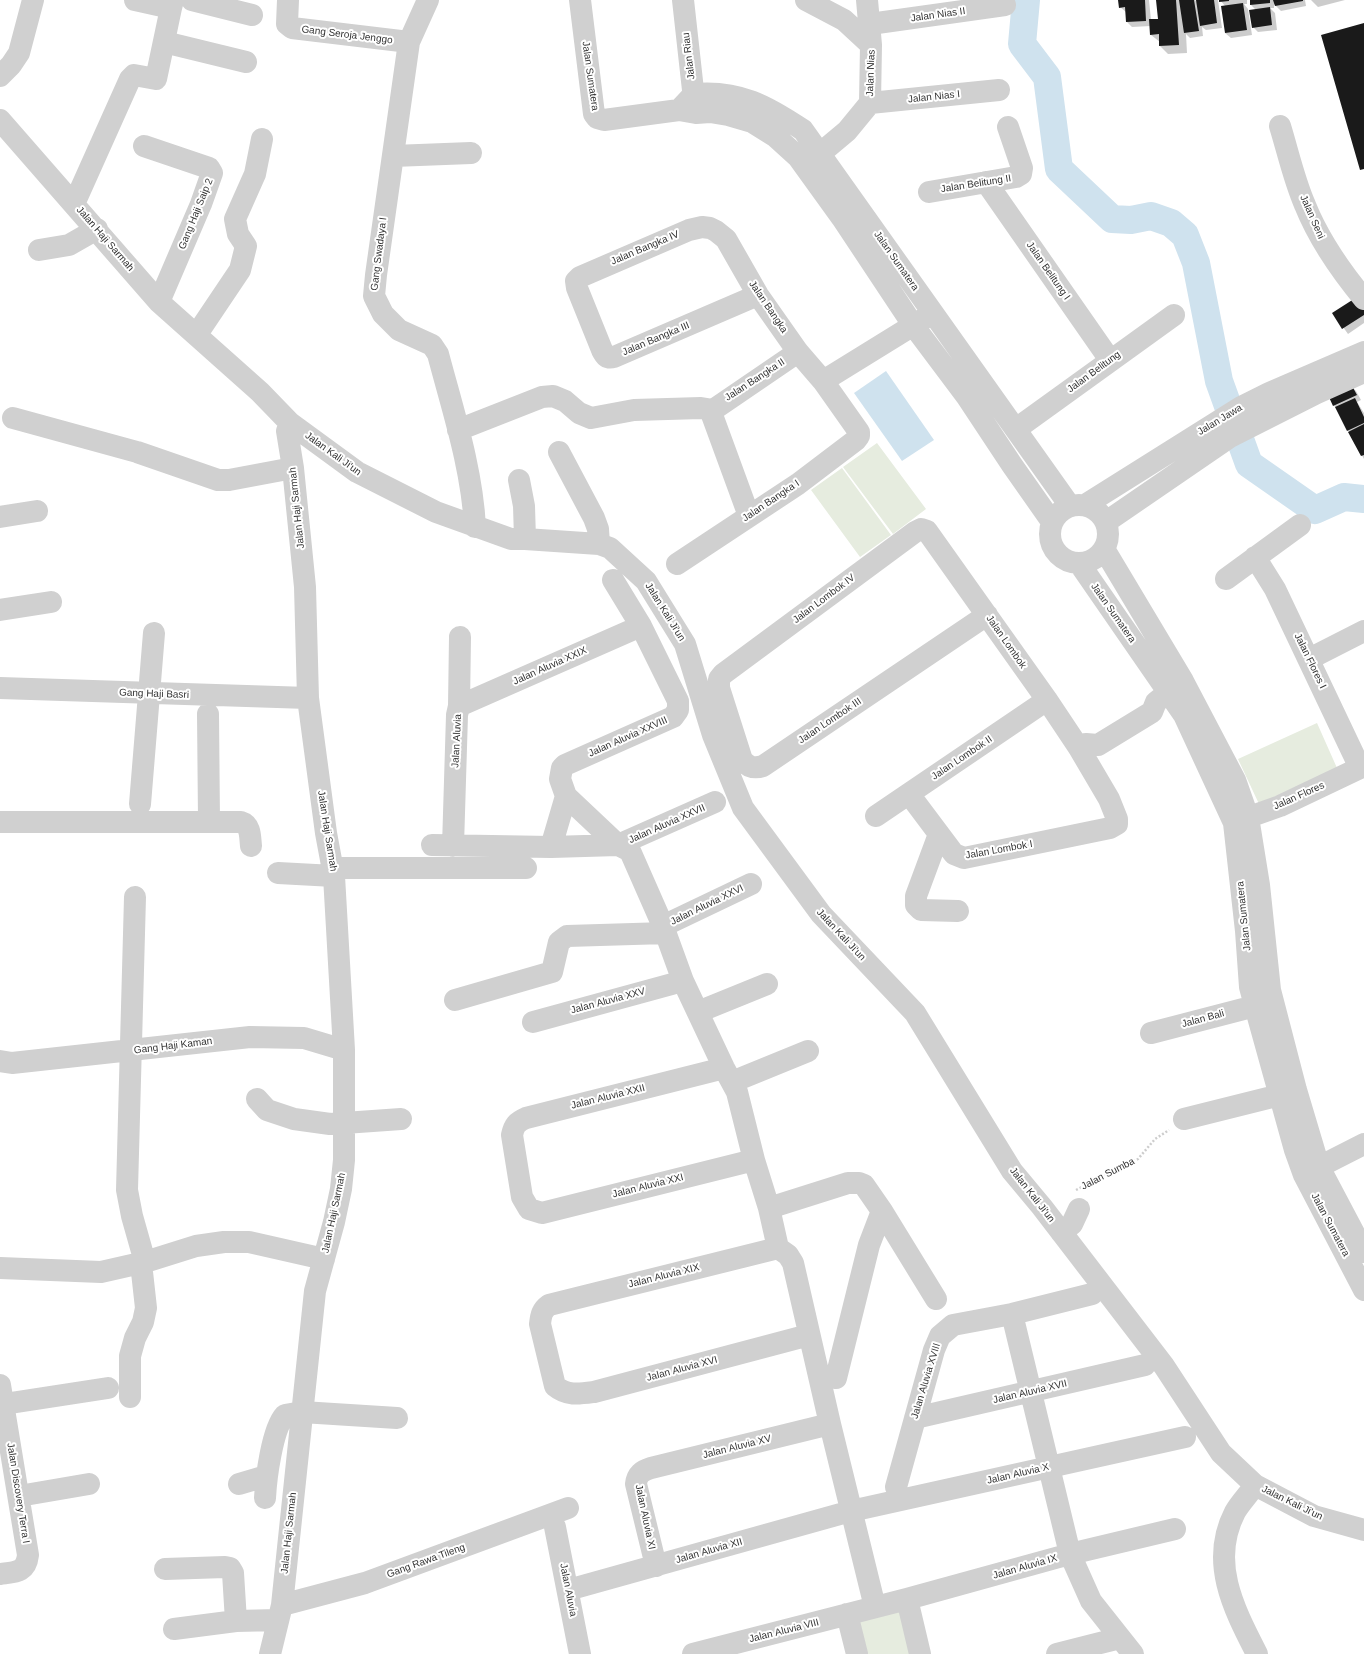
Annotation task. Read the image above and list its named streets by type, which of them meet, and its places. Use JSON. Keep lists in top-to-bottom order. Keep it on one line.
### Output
{"streets":{"street":["Jalan Nias II","Gang Seroja Jenggo","Jalan Riau","Jalan Nias","Jalan Sumatera","Jalan Nias I","Jalan Belitung II","Gang Haji Saip 2","Jalan Seni","Jalan Haji Sarmah","Jalan Bangka IV","Gang Swadaya I","Jalan Belitung I","Jalan Bangka","Jalan Bangka III","Jalan Belitung","Jalan Bangka II","Jalan Jawa","Jalan Kali Ji'un","Jalan Bangka I","Jalan Lombok IV","Jalan Lombok","Jalan Flores I","Jalan Aluvia XXIX","Gang Haji Basri","Jalan Lombok III","Jalan Aluvia XXVIII","Jalan Aluvia","Jalan Lombok II","Jalan Flores","Jalan Aluvia XXVII","Jalan Lombok I","Jalan Aluvia XXVI","Jalan Aluvia XXV","Jalan Bali","Gang Haji Kaman","Jalan Aluvia XXII","Jalan Aluvia XXI","Jalan Aluvia XIX","Jalan Aluvia XVI","Jalan Aluvia XVIII","Jalan Aluvia XVII","Jalan Aluvia XV","Jalan Aluvia X","Jalan Discovery Terra I","Jalan Aluvia XI","Jalan Aluvia XII","Gang Rawa Tileng","Jalan Aluvia IX","Jalan Aluvia VIII"],"path":["Jalan Sumba"]},"crossings":[["Jalan Nias II","Jalan Nias"],["Gang Seroja Jenggo","Gang Swadaya I"],["Jalan Riau","Jalan Sumatera"],["Jalan Nias","Jalan Sumatera"],["Jalan Nias","Jalan Nias I"],["Jalan Sumatera","Jalan Belitung"],["Jalan Sumatera","Jalan Jawa"],["Jalan Sumatera","Jalan Flores"],["Jalan Sumatera","Jalan Bali"],["Jalan Belitung II","Jalan Belitung I"],["Gang Haji Saip 2","Jalan Haji Sarmah"],["Jalan Haji Sarmah","Jalan Kali Ji'un"],["Jalan Haji Sarmah","Gang Haji Basri"],["Jalan Haji Sarmah","Gang Haji Kaman"],["Jalan Haji Sarmah","Gang Rawa Tileng"],["Jalan Bangka IV","Jalan Bangka"],["Jalan Bangka IV","Jalan Bangka III"],["Gang Swadaya I","Jalan Kali Ji'un"],["Jalan Belitung I","Jalan Belitung"],["Jalan Bangka","Jalan Bangka III"],["Jalan Bangka","Jalan Bangka II"],["Jalan Bangka","Jalan Bangka I"],["Jalan Lombok IV","Jalan Lombok"],["Jalan Lombok IV","Jalan Lombok III"],["Jalan Lombok","Jalan Lombok III"],["Jalan Lombok","Jalan Lombok II"],["Jalan Lombok","Jalan Lombok I"],["Jalan Flores I","Jalan Flores"],["Jalan Aluvia XXIX","Jalan Aluvia XXVIII"],["Jalan Aluvia XXIX","Jalan Aluvia"],["Jalan Aluvia","Jalan Aluvia XII"],["Jalan Lombok II","Jalan Lombok I"],["Jalan Aluvia XXII","Jalan Aluvia XXI"],["Jalan Aluvia XIX","Jalan Aluvia XVI"],["Jalan Aluvia XVIII","Jalan Aluvia XVII"],["Jalan Aluvia XV","Jalan Aluvia XI"],["Jalan Aluvia X","Jalan Aluvia XII"],["Jalan Aluvia XI","Jalan Aluvia XII"],["Jalan Aluvia IX","Jalan Aluvia VIII"]]}
